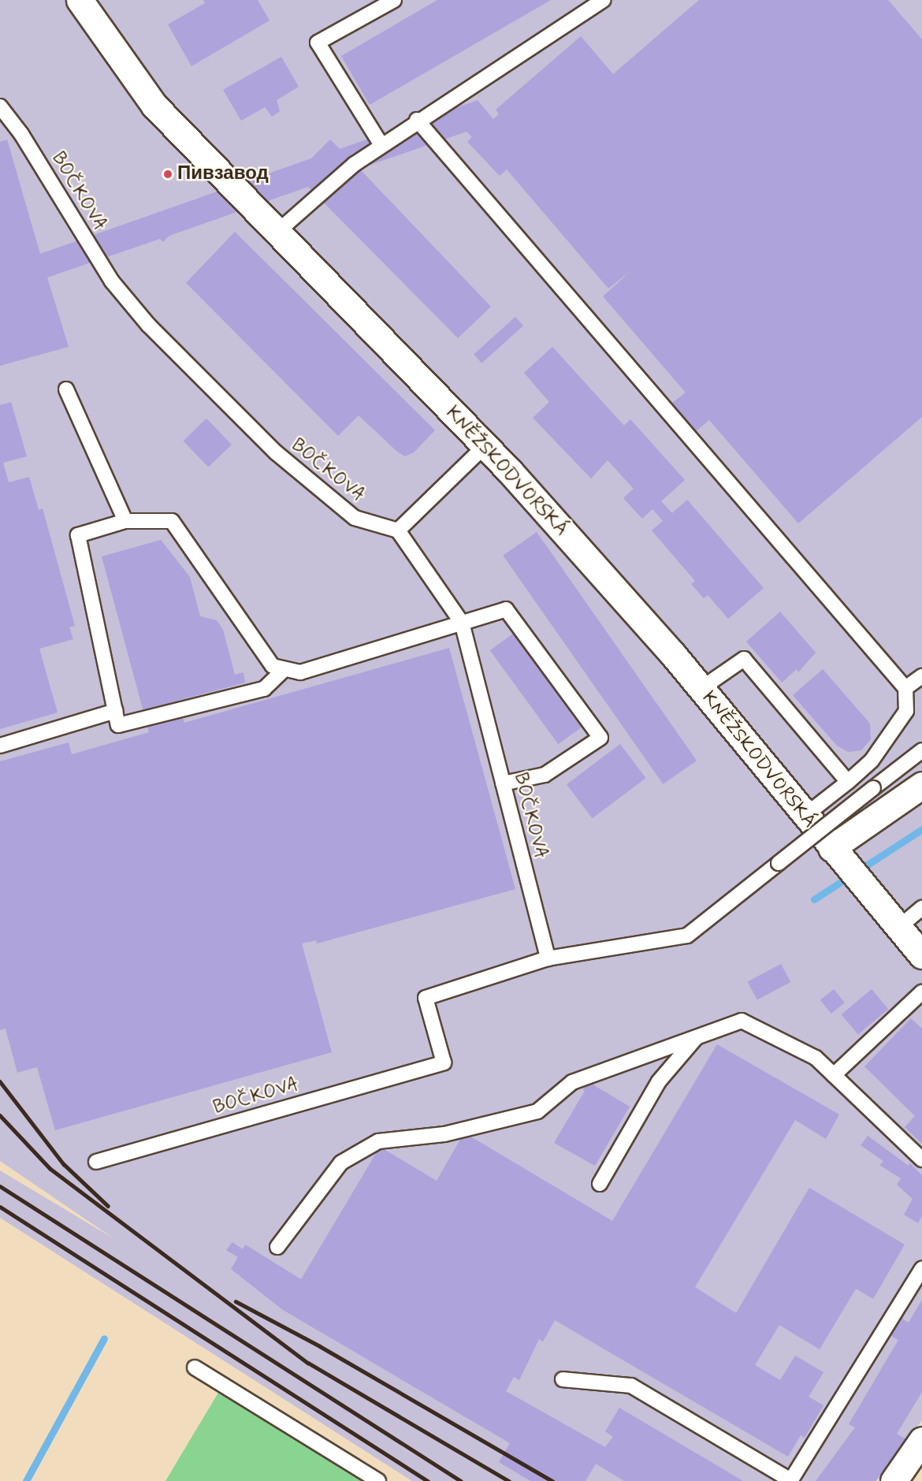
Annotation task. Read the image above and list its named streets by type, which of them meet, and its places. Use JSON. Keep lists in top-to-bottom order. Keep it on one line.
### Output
{"streets":{"street":["KNĚŽSKODVORSKÁ"],"lane":["BOČKOVA"]},"places":["Пивзавод"]}
